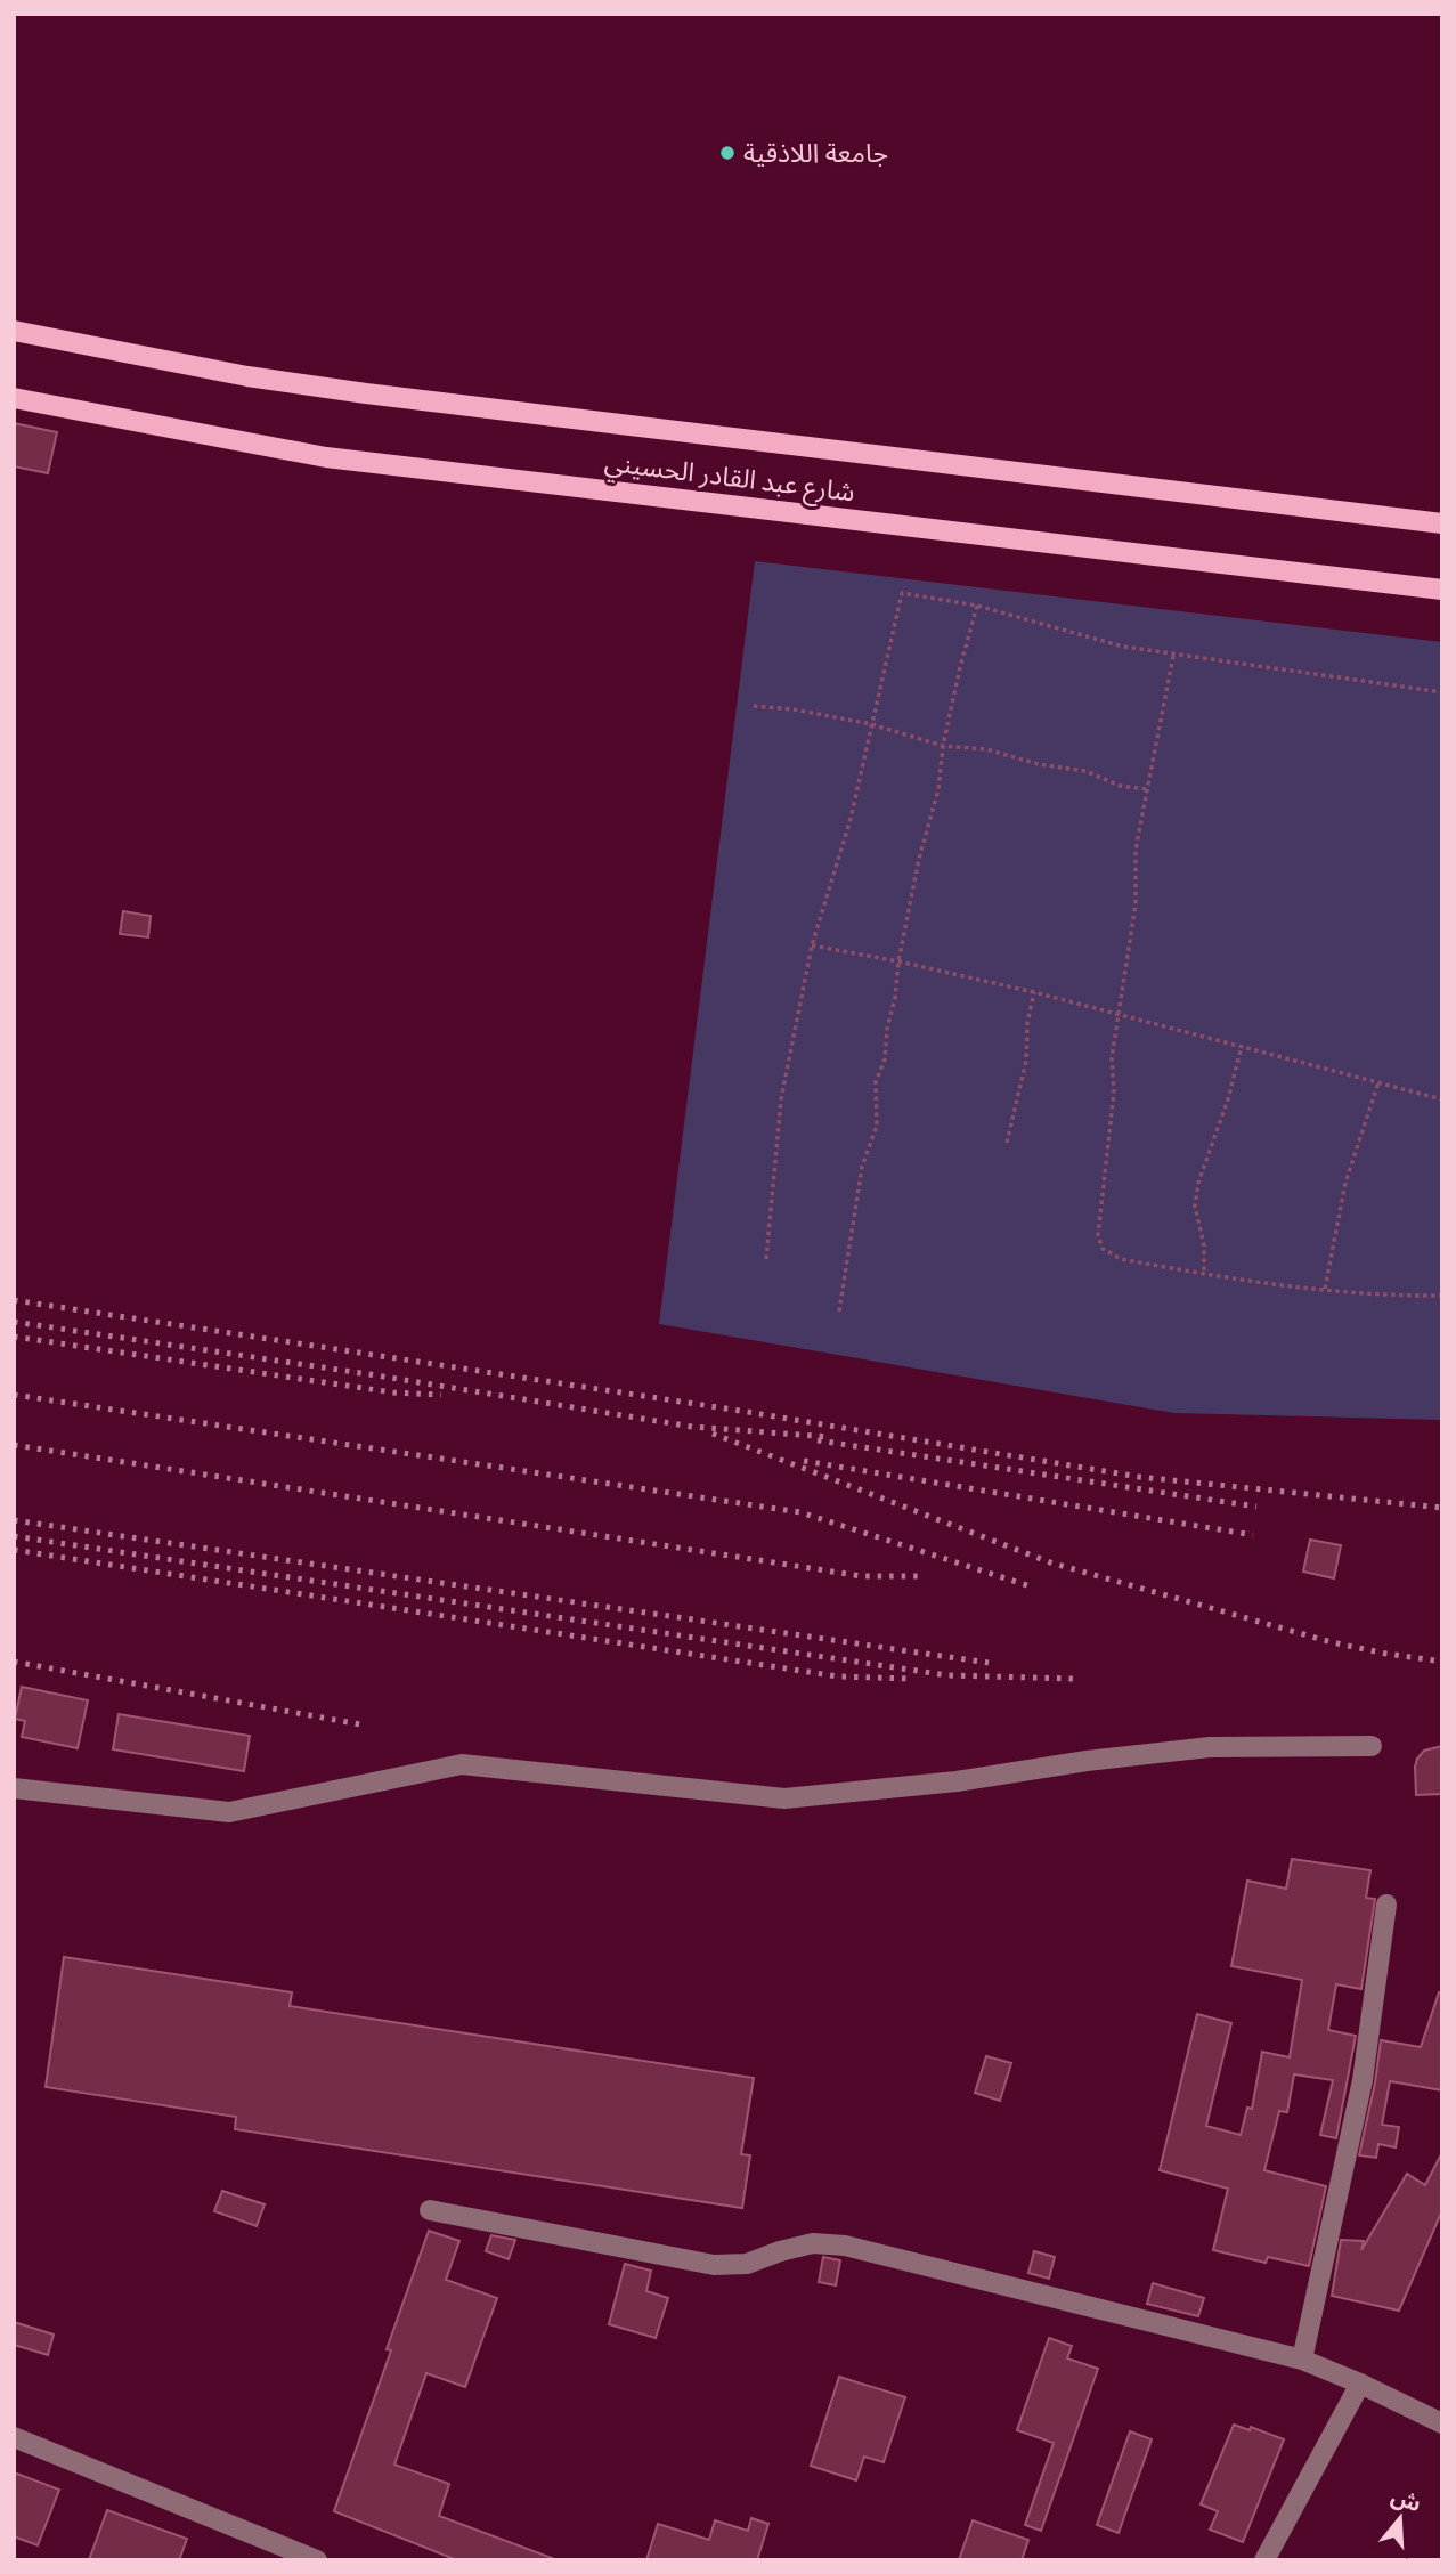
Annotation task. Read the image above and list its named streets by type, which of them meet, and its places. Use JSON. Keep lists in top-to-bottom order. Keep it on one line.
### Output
{"streets":{"main road":["شارع عبد القادر الحسيني"]},"places":["جامعة اللاذقية"],"north":"top"}
